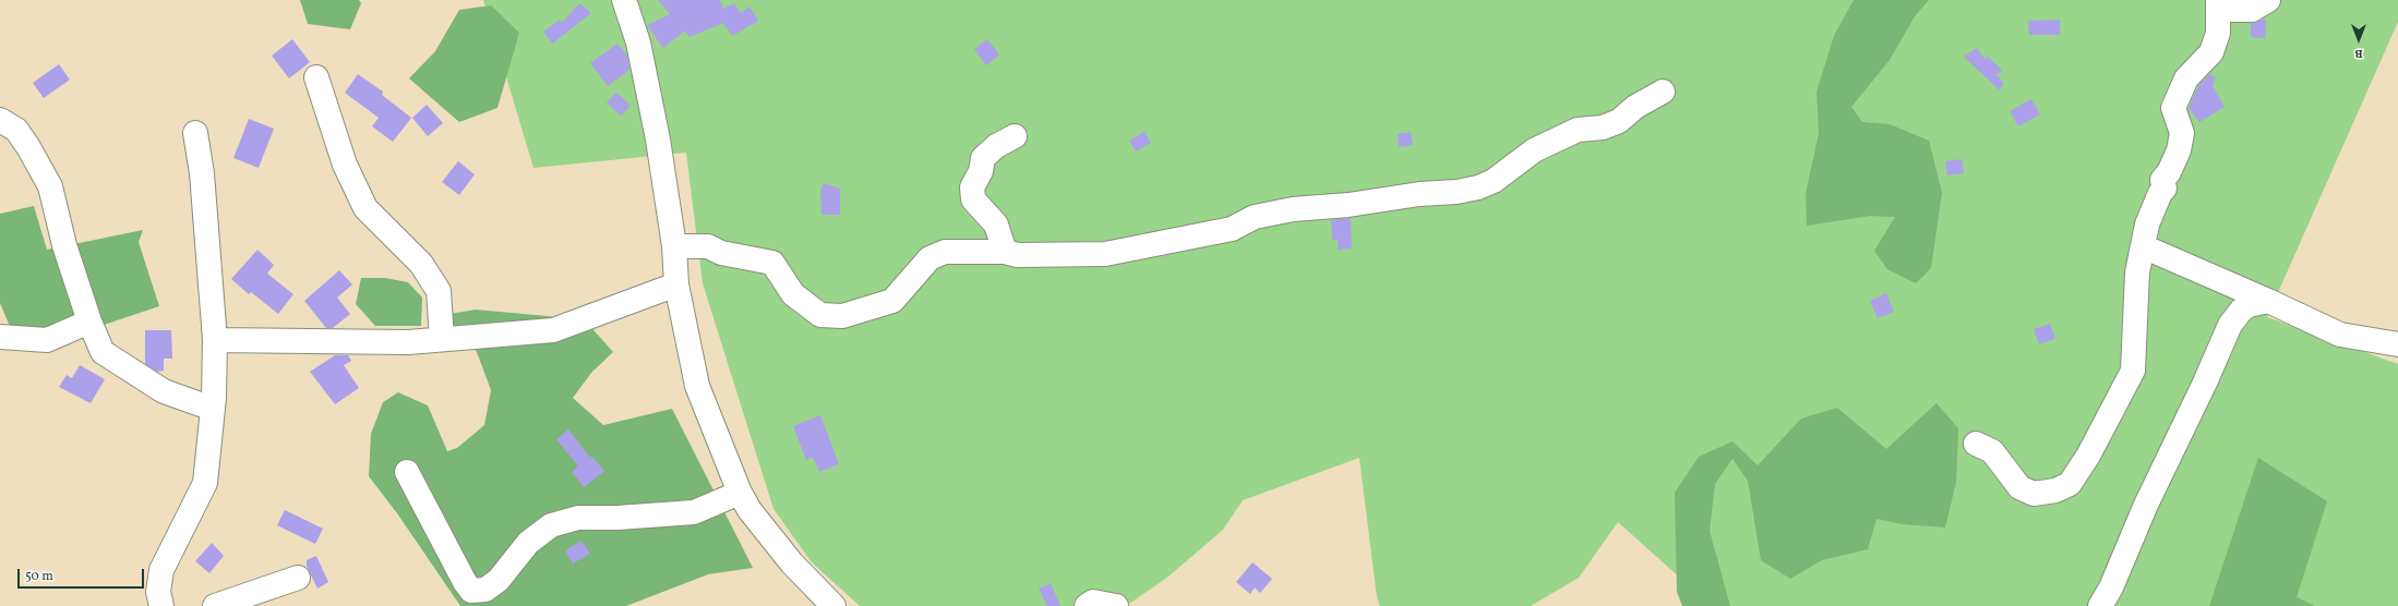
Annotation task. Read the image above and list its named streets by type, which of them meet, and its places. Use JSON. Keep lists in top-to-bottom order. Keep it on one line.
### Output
{"scale_bar":"50 m","north":"bottom"}
